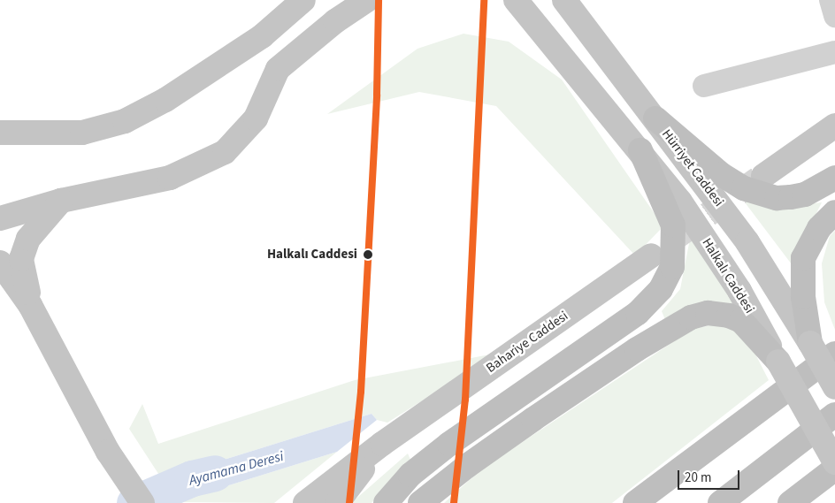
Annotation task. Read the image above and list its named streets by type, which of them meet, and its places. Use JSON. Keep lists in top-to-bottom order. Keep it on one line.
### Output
{"streets":{"main road":["Hürriyet Caddesi","Halkalı Caddesi","Bahariye Caddesi"]},"water":["Ayamama Deresi"],"places":["Halkalı Caddesi"],"scale_bar":"20 m"}
